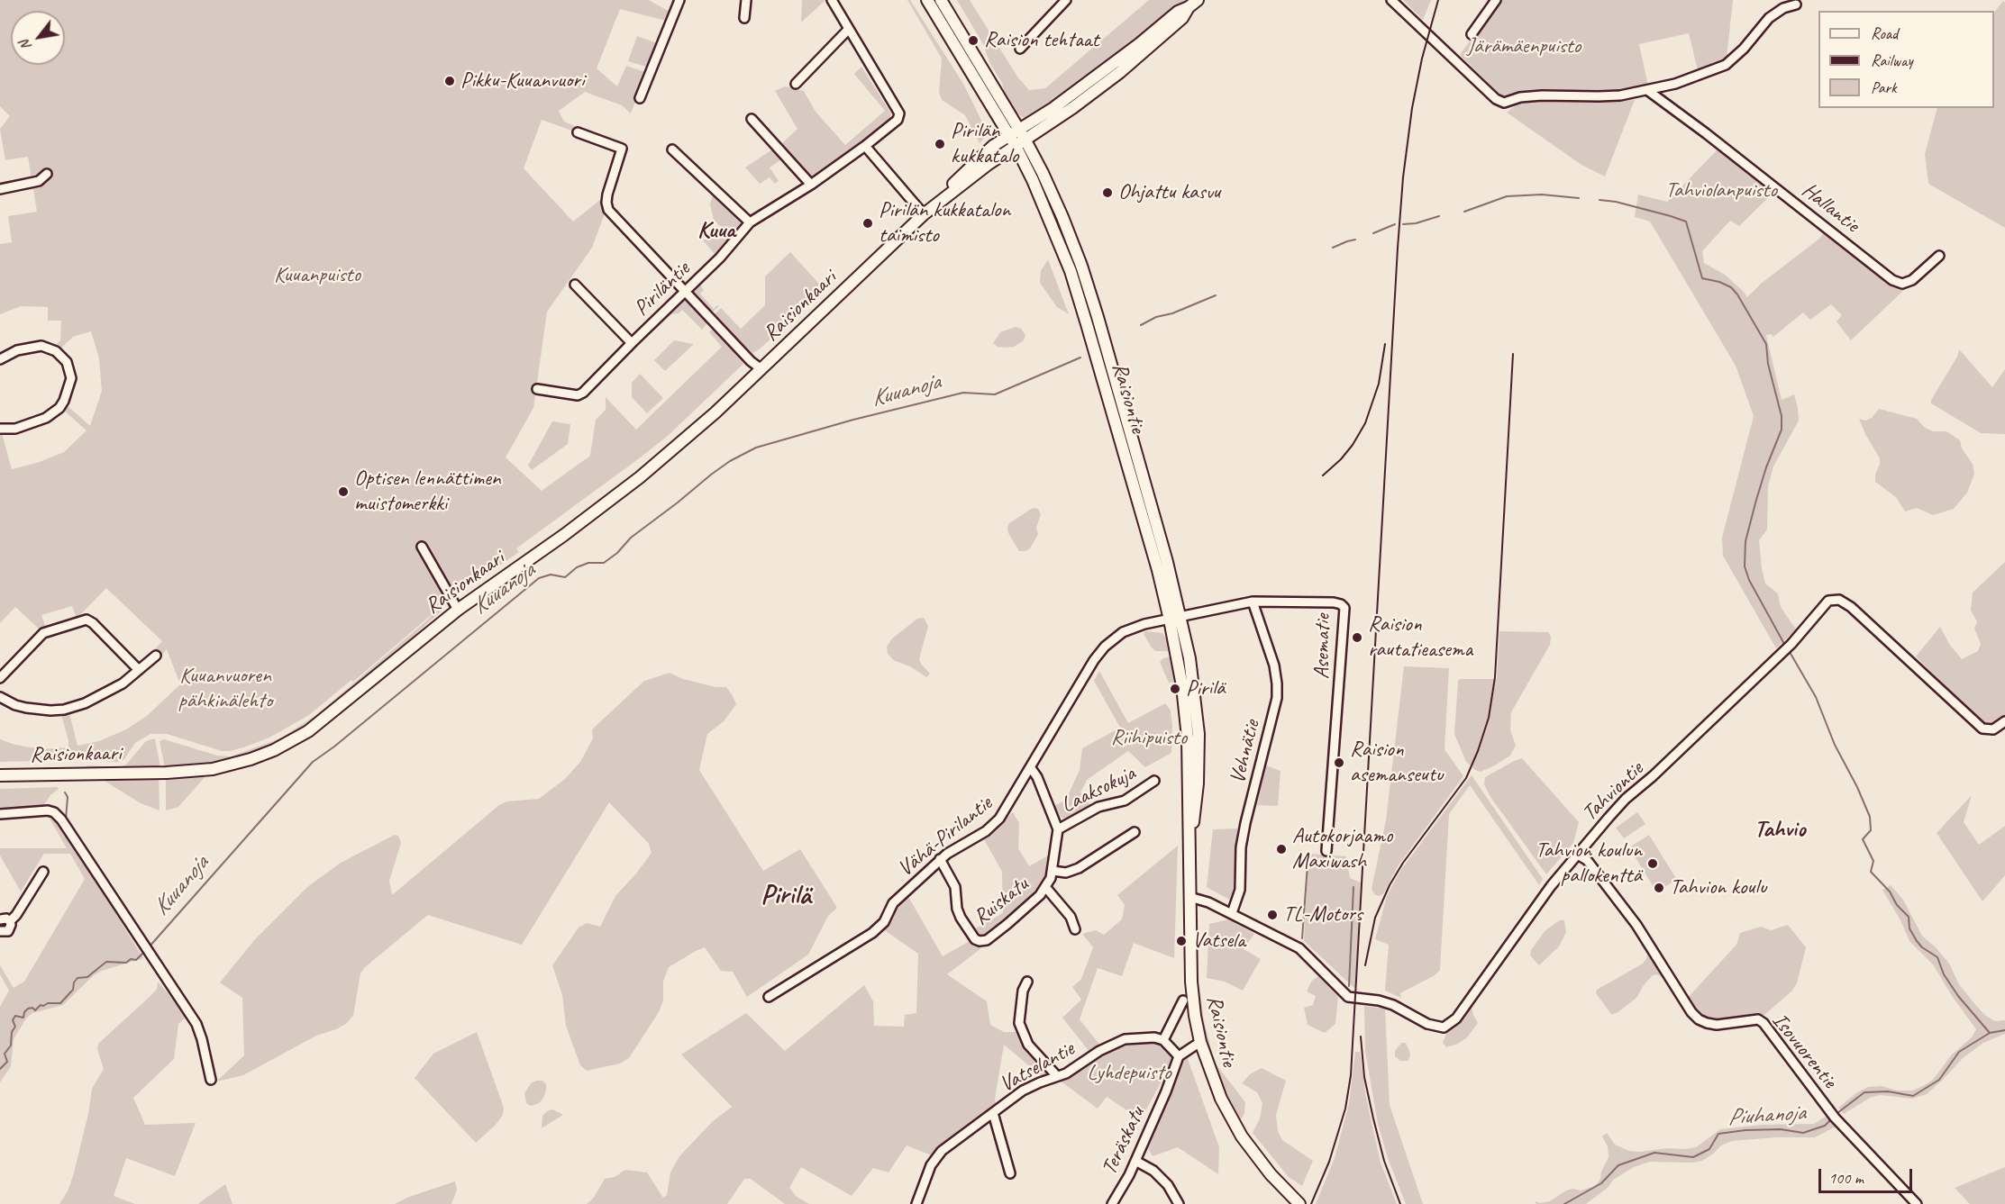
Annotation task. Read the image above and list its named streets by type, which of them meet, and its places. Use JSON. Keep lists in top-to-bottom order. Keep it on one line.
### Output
{"streets":{"main road":["Raisionkaari","Raisiontie"],"street":["Hallantie","Piriläntie","Asematie","Vehnätie","Laaksokuja","Tahviontie","Vähä-Pirilantie","Ruiskatu","Isovuorentie","Vatselantie","Teräskatu"]},"crossings":[["Raisionkaari","Raisiontie"],["Raisiontie","Asematie"],["Raisiontie","Tahviontie"],["Raisiontie","Vähä-Pirilantie"],["Asematie","Vehnätie"],["Asematie","Vähä-Pirilantie"],["Vehnätie","Tahviontie"],["Laaksokuja","Ruiskatu"],["Tahviontie","Isovuorentie"],["Vähä-Pirilantie","Ruiskatu"]],"districts":["Kuua","Tahvio","Pirilä"],"water":["Kuuanoja","Piuhanoja"],"parks":["Järämäenpuisto","Tahviolanpuisto","Kuuanpuisto","Kuuanvuoren pähkinälehto","Riihipuisto","Lyhdepuisto"],"places":["Raision tehtaat","Pikku-Kuuanvuori","Pirilän kukkatalo","Ohjattu kasvu","Pirilän kukkatalon taimisto","Optisen lennättimen muistomerkki","Raision rautatieasema","Pirilä","Raision asemanseutu","Autokorjaamo Maxiwash","Tahvion koulun pallokenttä","Tahvion koulu","TL-Motors","Vatsela"],"legend":["Road","Railway","Park"],"scale_bar":"100 m","north":"bottom left"}
